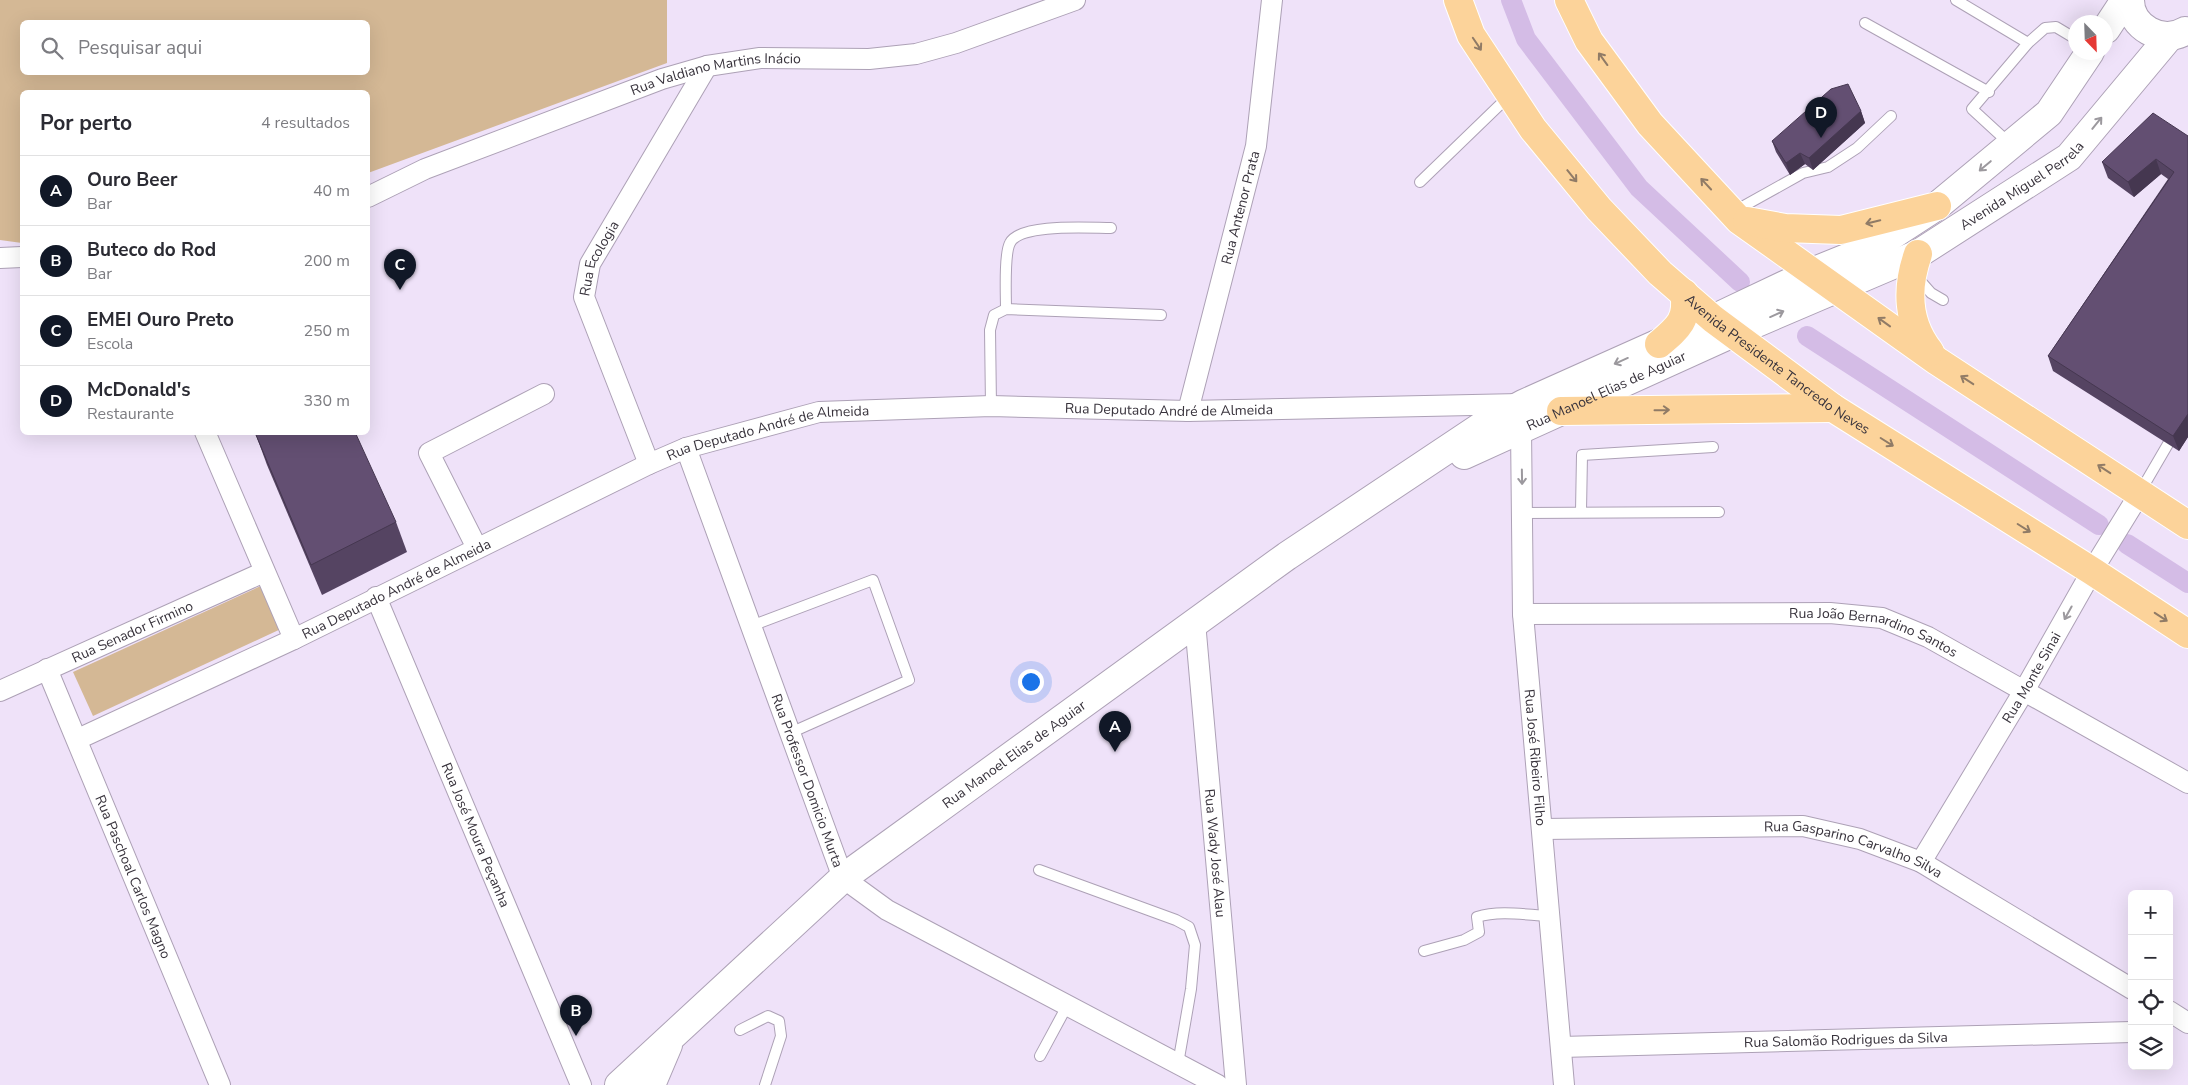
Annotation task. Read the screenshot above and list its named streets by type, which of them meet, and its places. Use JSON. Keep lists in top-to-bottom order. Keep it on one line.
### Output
{"streets":{"main road":["Avenida Miguel Perrela","Avenida Presidente Tancredo Neves","Rua Manoel Elias de Aguiar"],"street":["Rua Valdiano Martins Inácio","Rua Antenor Prata","Rua Ecologia","Rua Deputado André de Almeida","Rua Senador Firmino","Rua João Bernardino Santos","Rua Monte Sinai","Rua José Ribeiro Filho","Rua Professor Domicio Murta","Rua José Moura Peçanha","Rua Gasparino Carvalho Silva","Rua Wady José Alau","Rua Paschoal Carlos Magno","Rua Salomão Rodrigues da Silva"]},"crossings":[["Rua Valdiano Martins Inácio","Rua Ecologia"],["Avenida Miguel Perrela","Rua Manoel Elias de Aguiar"],["Rua Antenor Prata","Rua Deputado André de Almeida"],["Rua Ecologia","Rua Deputado André de Almeida"],["Avenida Presidente Tancredo Neves","Rua Manoel Elias de Aguiar"],["Avenida Presidente Tancredo Neves","Rua Monte Sinai"],["Rua Manoel Elias de Aguiar","Rua Deputado André de Almeida"],["Rua Manoel Elias de Aguiar","Rua José Ribeiro Filho"],["Rua Manoel Elias de Aguiar","Rua Professor Domicio Murta"],["Rua Manoel Elias de Aguiar","Rua Wady José Alau"],["Rua Deputado André de Almeida","Rua José Ribeiro Filho"],["Rua Deputado André de Almeida","Rua Professor Domicio Murta"],["Rua Deputado André de Almeida","Rua José Moura Peçanha"],["Rua Deputado André de Almeida","Rua Paschoal Carlos Magno"],["Rua Senador Firmino","Rua Paschoal Carlos Magno"],["Rua João Bernardino Santos","Rua Monte Sinai"],["Rua João Bernardino Santos","Rua José Ribeiro Filho"],["Rua Monte Sinai","Rua Gasparino Carvalho Silva"],["Rua José Ribeiro Filho","Rua Gasparino Carvalho Silva"],["Rua José Ribeiro Filho","Rua Salomão Rodrigues da Silva"]],"north":"bottom right","page":{"search":"Pesquisar aqui","heading":["Por perto","4 resultados"],"pins":["D","C","A","B"],"list":[{"mark":"A","name":"Ouro Beer","note":"Bar","value":"40 m"},{"mark":"B","name":"Buteco do Rod","note":"Bar","value":"200 m"},{"mark":"C","name":"EMEI Ouro Preto","note":"Escola","value":"250 m"},{"mark":"D","name":"McDonald's","note":"Restaurante","value":"330 m"}],"map_buttons":["+","−"]}}
